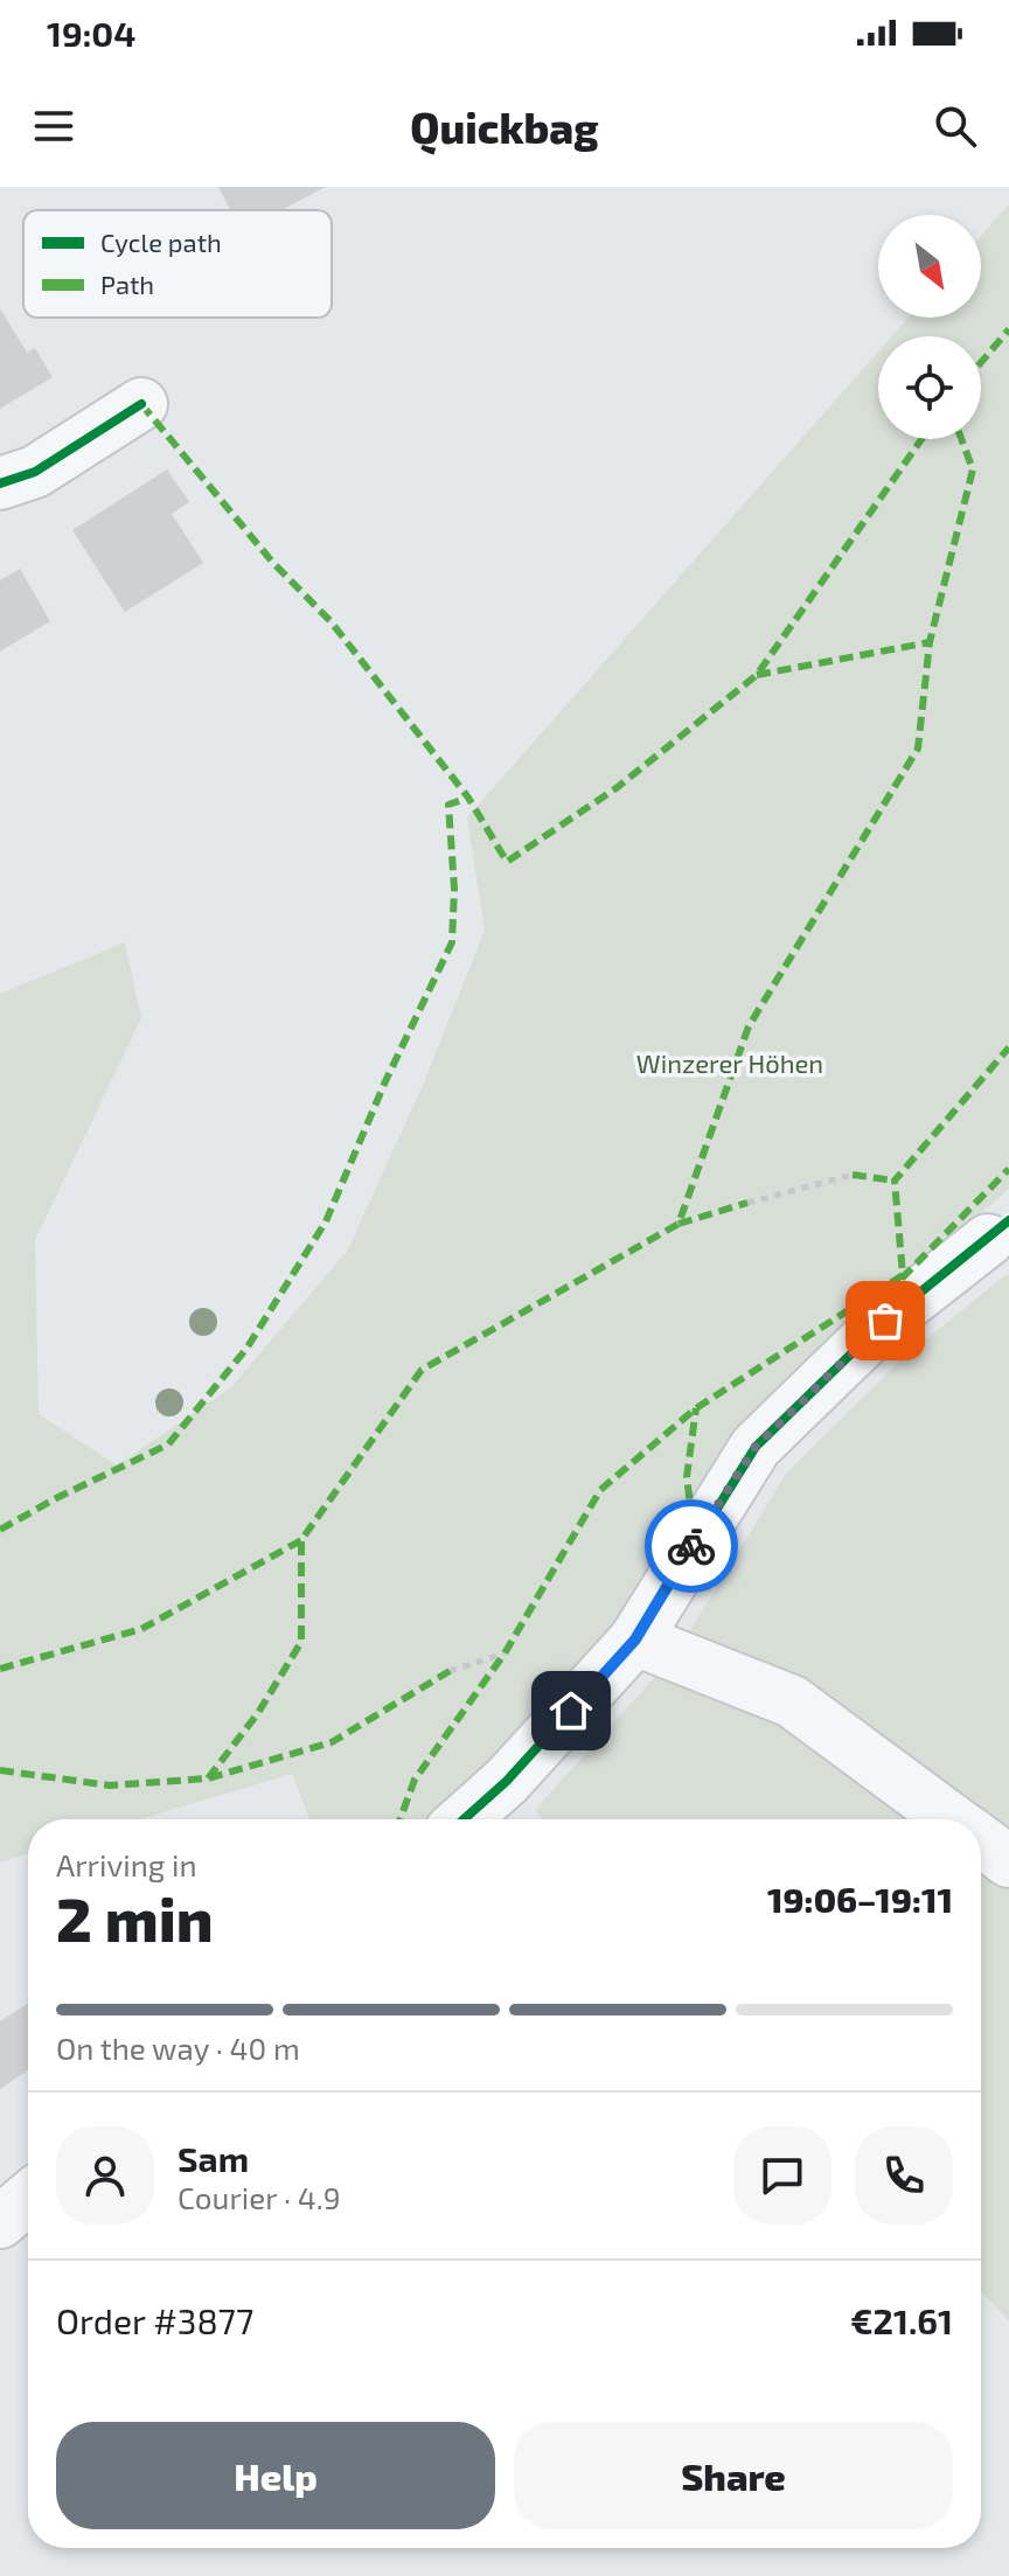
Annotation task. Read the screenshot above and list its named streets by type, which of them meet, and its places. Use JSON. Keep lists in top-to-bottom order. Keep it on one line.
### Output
{"parks":["Winzerer Höhen"],"legend":["Cycle path","Path"],"north":"bottom right","page":{"status":"19:04","header":"Quickbag","heading":["2 min","Arriving in","19:06–19:11"],"panel":["Sam","Courier · 4.9","Order #3877","€21.61"],"bar":"On the way · 40 m","buttons":["Help","Share"]}}
